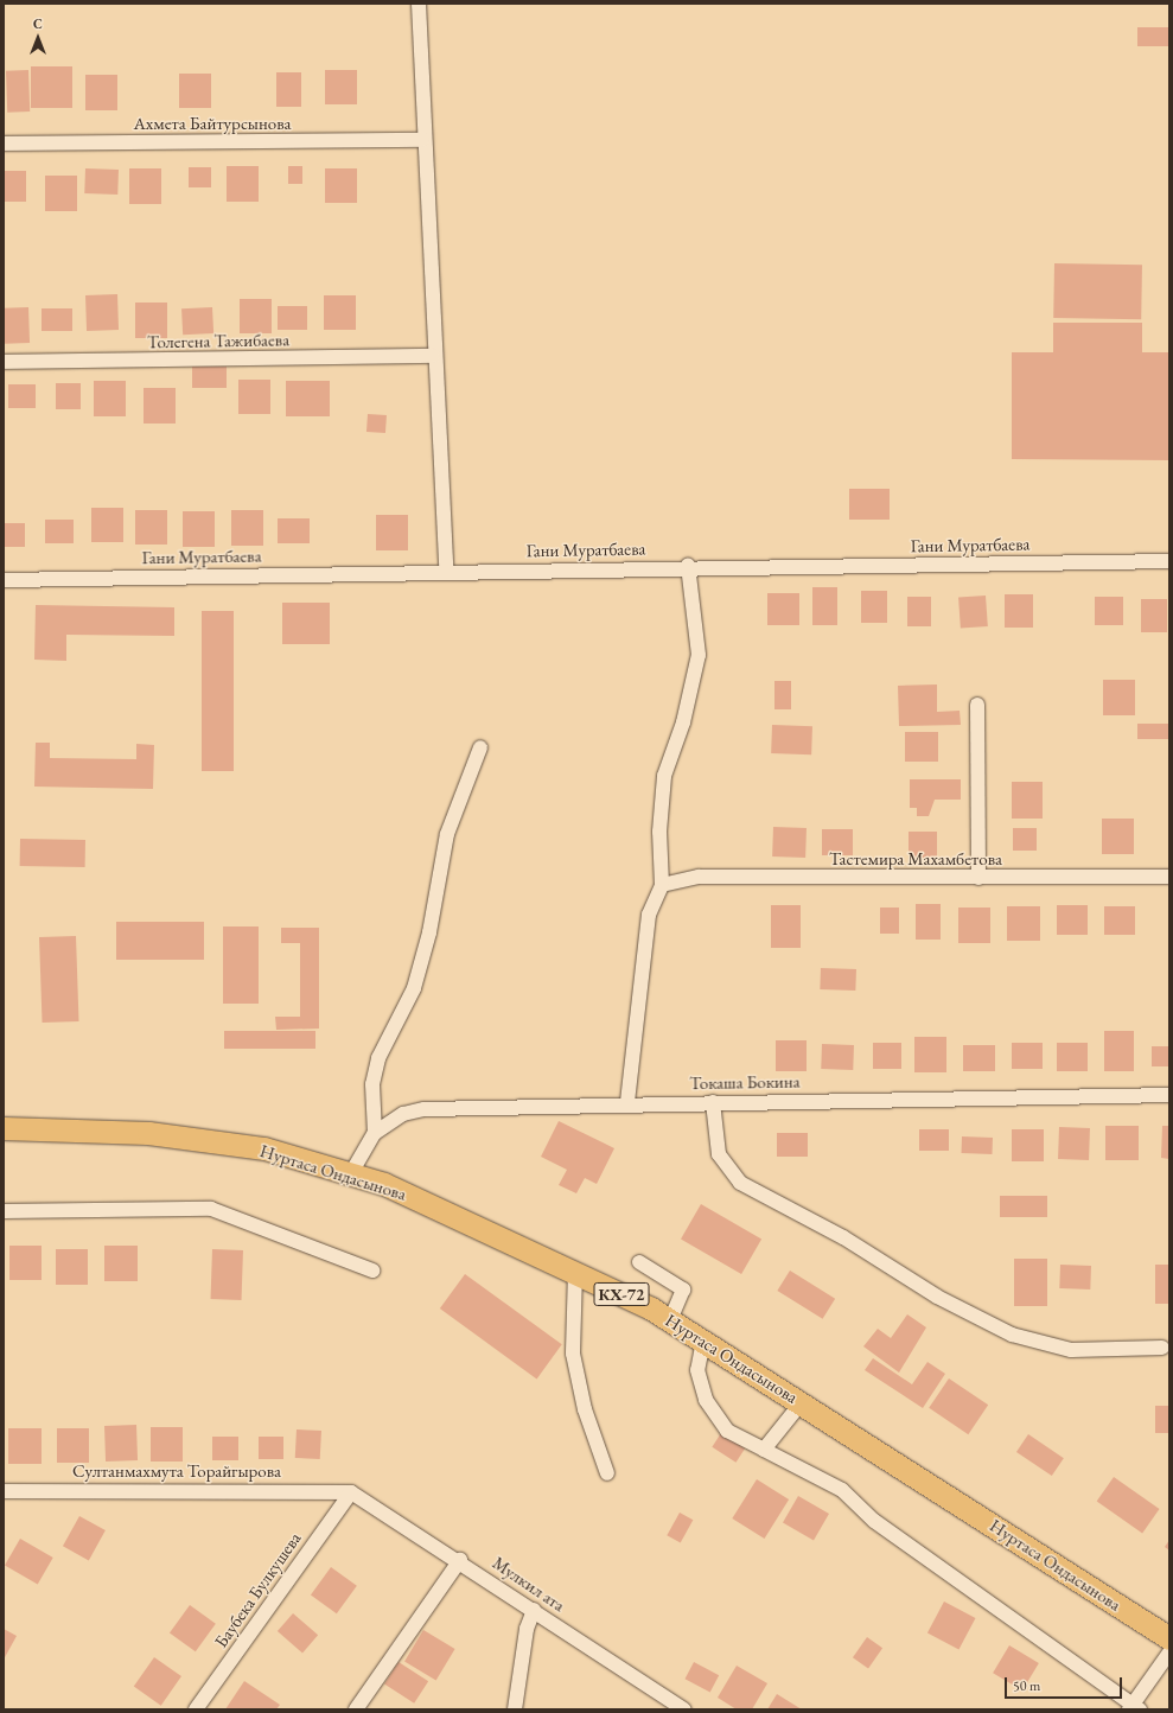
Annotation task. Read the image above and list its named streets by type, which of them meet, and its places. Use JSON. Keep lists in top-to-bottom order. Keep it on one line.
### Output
{"streets":{"main road":["Нуртаса Ондасынова","КХ-72"],"street":["Ахмета Байтурсынова","Толегена Тажибаева","Гани Муратбаева","Тастемира Махамбетова","Токаша Бокина","Султанмахмута Торайгырова","Мулкил ата","Баубека Булкушева"]},"crossings":[["Токаша Бокина","Нуртаса Ондасынова"],["Султанмахмута Торайгырова","Мулкил ата"],["Султанмахмута Торайгырова","Баубека Булкушева"],["Мулкил ата","Баубека Булкушева"]],"scale_bar":"50 m","north":"top"}
